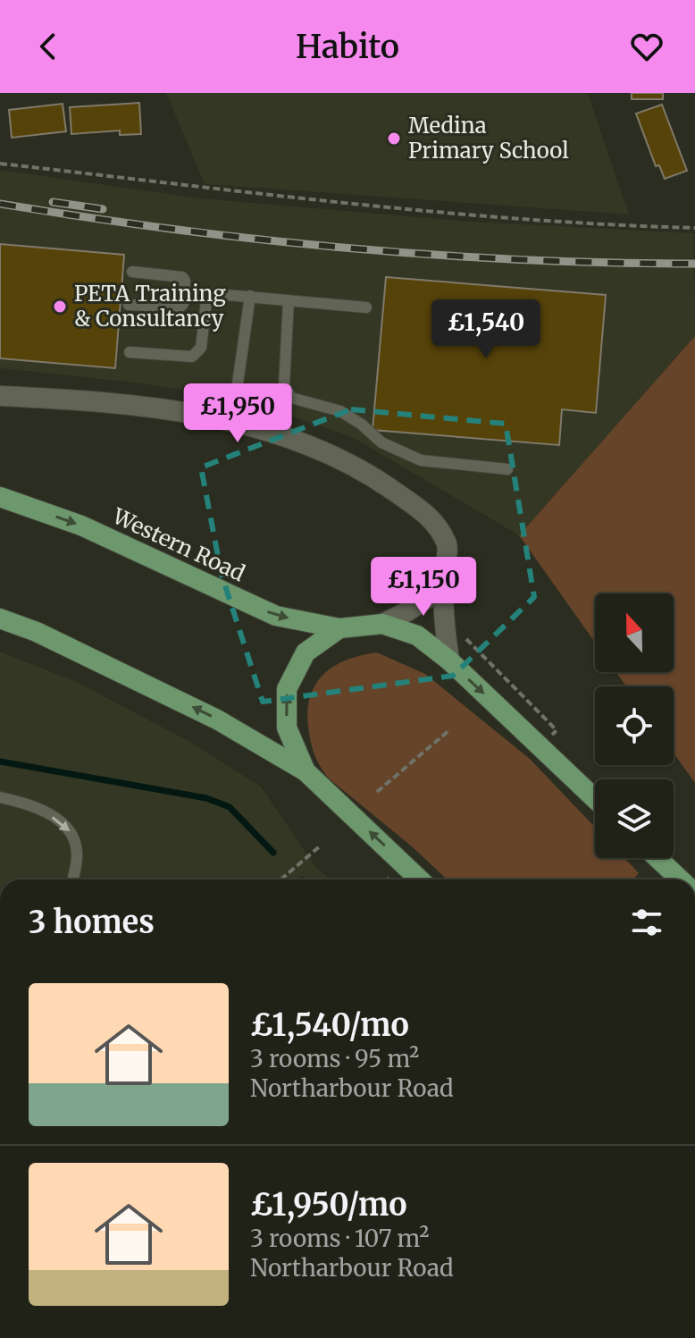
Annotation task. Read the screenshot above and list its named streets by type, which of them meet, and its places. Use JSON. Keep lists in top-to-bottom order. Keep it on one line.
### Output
{"streets":{"main road":["Western Road"]},"places":["Medina Primary School","PETA Training & Consultancy"],"north":"top","page":{"header":"Habito","price":["£1,540","£1,950","£1,150"],"heading":"3 homes","list":[{"name":"£1,540/mo","note":"3 rooms · 95 m² · Northarbour Road"},{"name":"£1,950/mo","note":"3 rooms · 107 m² · Northarbour Road"}]}}
